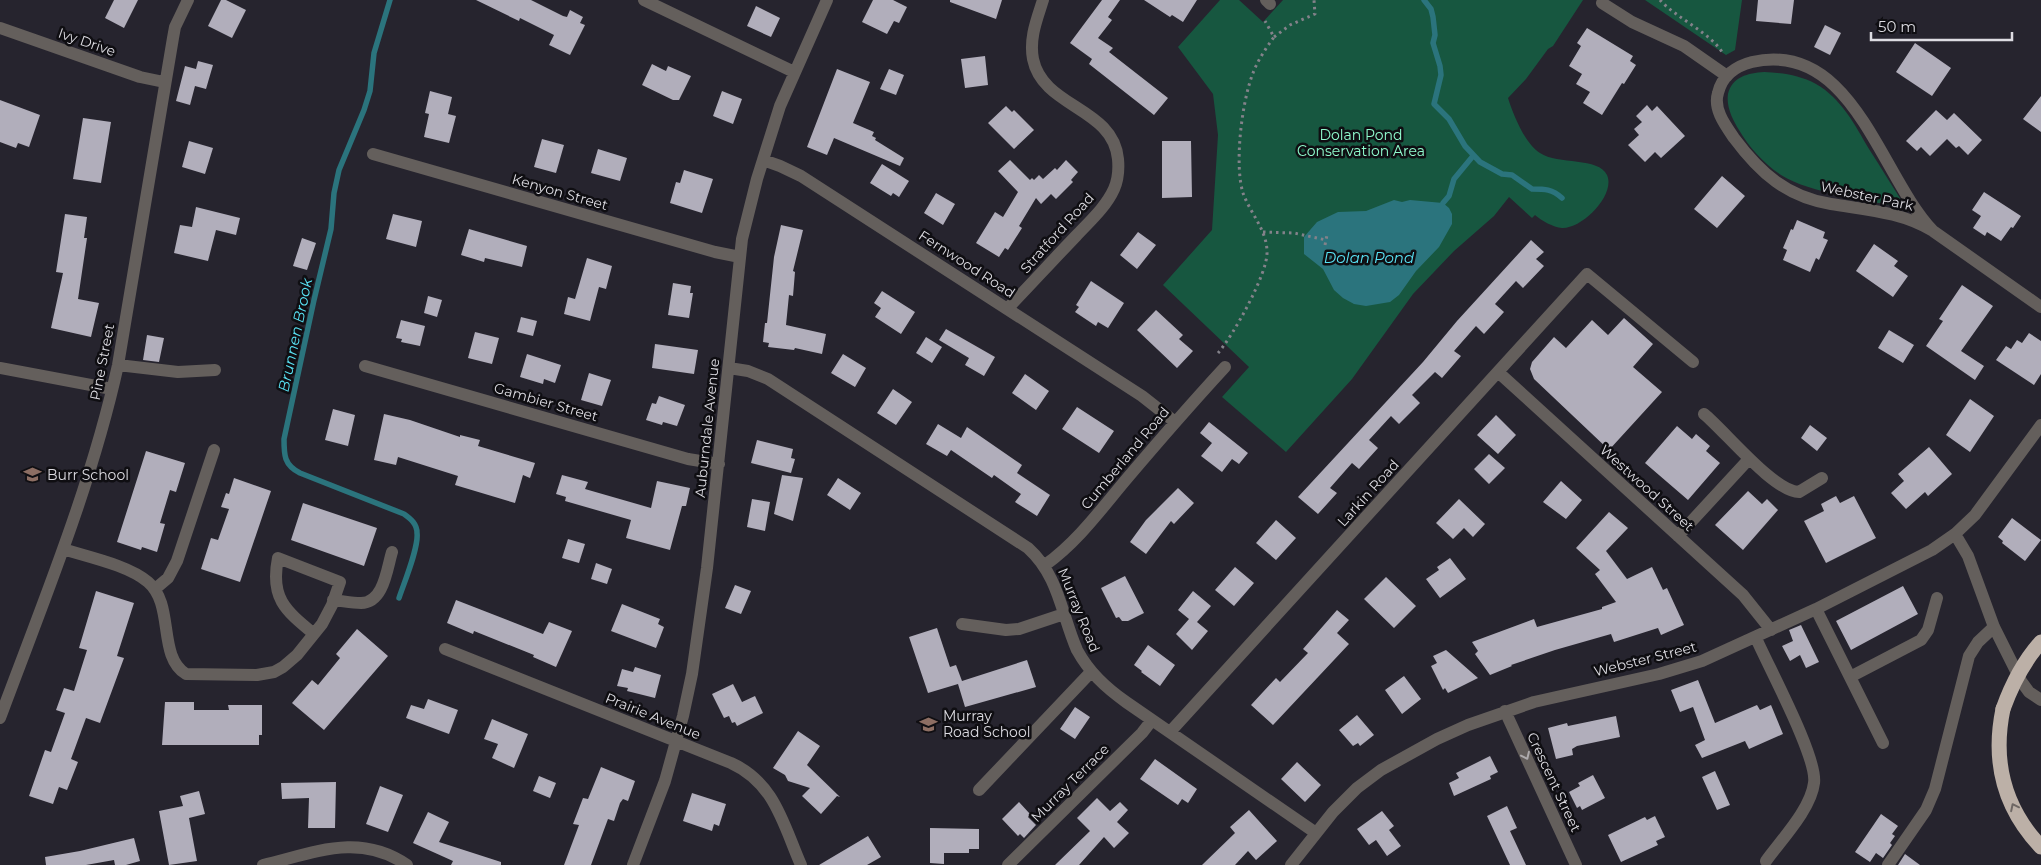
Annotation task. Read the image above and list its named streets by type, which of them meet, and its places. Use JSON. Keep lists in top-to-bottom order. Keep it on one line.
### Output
{"streets":{"street":["Ivy Drive","Kenyon Street","Webster Park","Stratford Road","Fernwood Road","Pine Street","Gambier Street","Auburndale Avenue","Cumberland Road","Westwood Street","Larkin Road","Murray Road","Webster Street","Prairie Avenue","Crescent Street","Murray Terrace"]},"crossings":[["Ivy Drive","Pine Street"],["Kenyon Street","Auburndale Avenue"],["Stratford Road","Fernwood Road"],["Fernwood Road","Auburndale Avenue"],["Fernwood Road","Cumberland Road"],["Gambier Street","Auburndale Avenue"],["Auburndale Avenue","Murray Road"],["Auburndale Avenue","Prairie Avenue"],["Cumberland Road","Murray Road"],["Westwood Street","Larkin Road"],["Westwood Street","Webster Street"],["Larkin Road","Murray Road"],["Murray Road","Webster Street"],["Murray Road","Murray Terrace"],["Webster Street","Crescent Street"]],"one_way":["Crescent Street"],"water":["Dolan Pond","Brunnen Brook"],"parks":["Dolan Pond Conservation Area"],"places":{"school or university":["Burr School","Murray Road School"]},"scale_bar":"50 m"}
